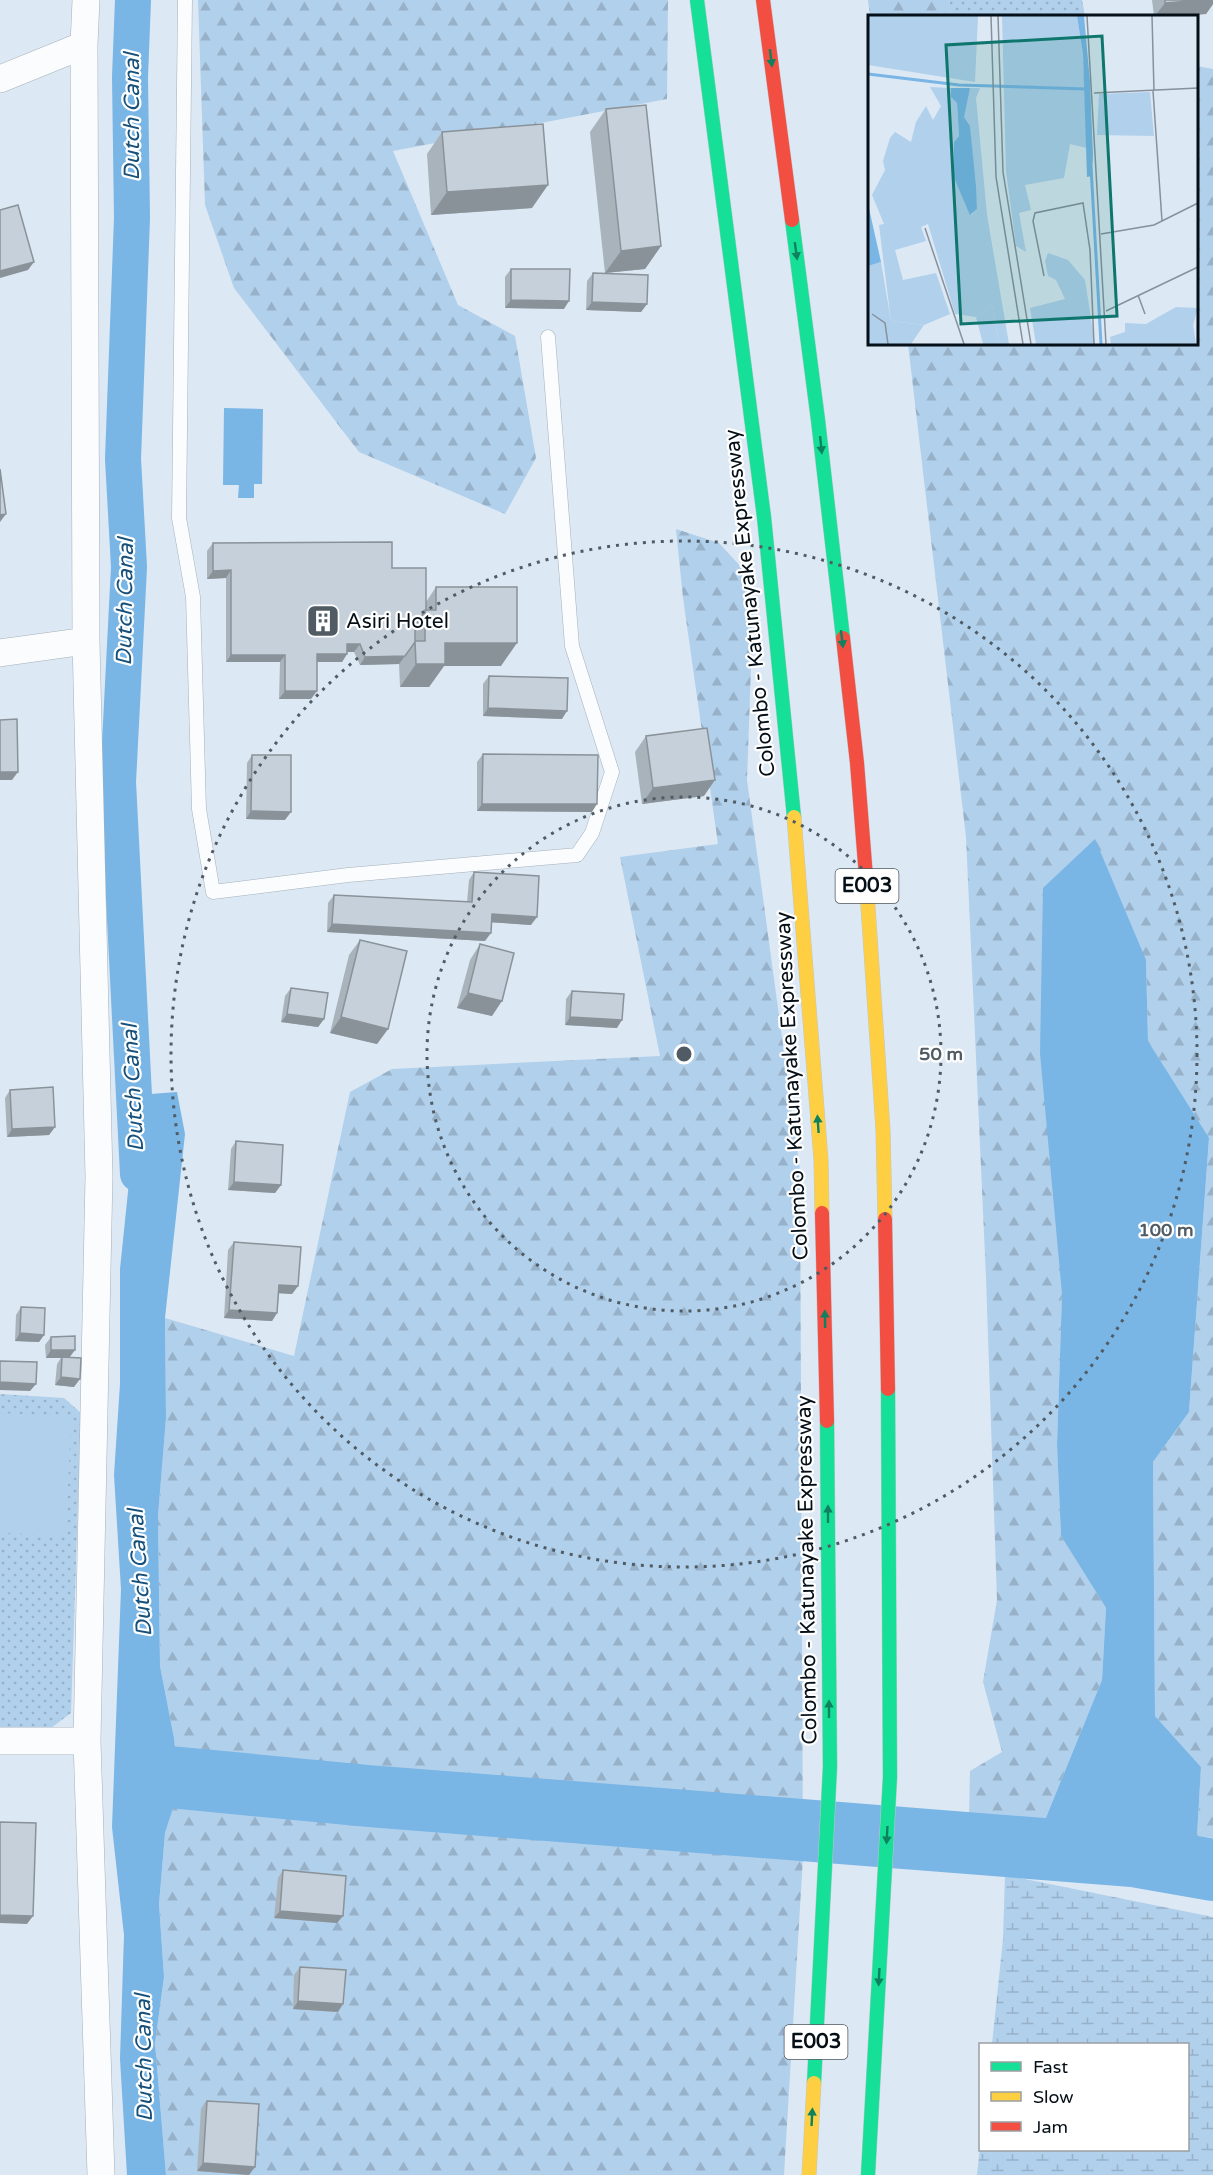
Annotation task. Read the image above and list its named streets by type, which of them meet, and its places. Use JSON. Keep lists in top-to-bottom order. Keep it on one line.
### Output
{"streets":{"highway":["Colombo - Katunayake Expressway","E003"]},"water":["Dutch Canal"],"places":{"building":["Asiri Hotel"]},"legend":["Fast","Slow","Jam"],"rings":["50 m","100 m"]}
